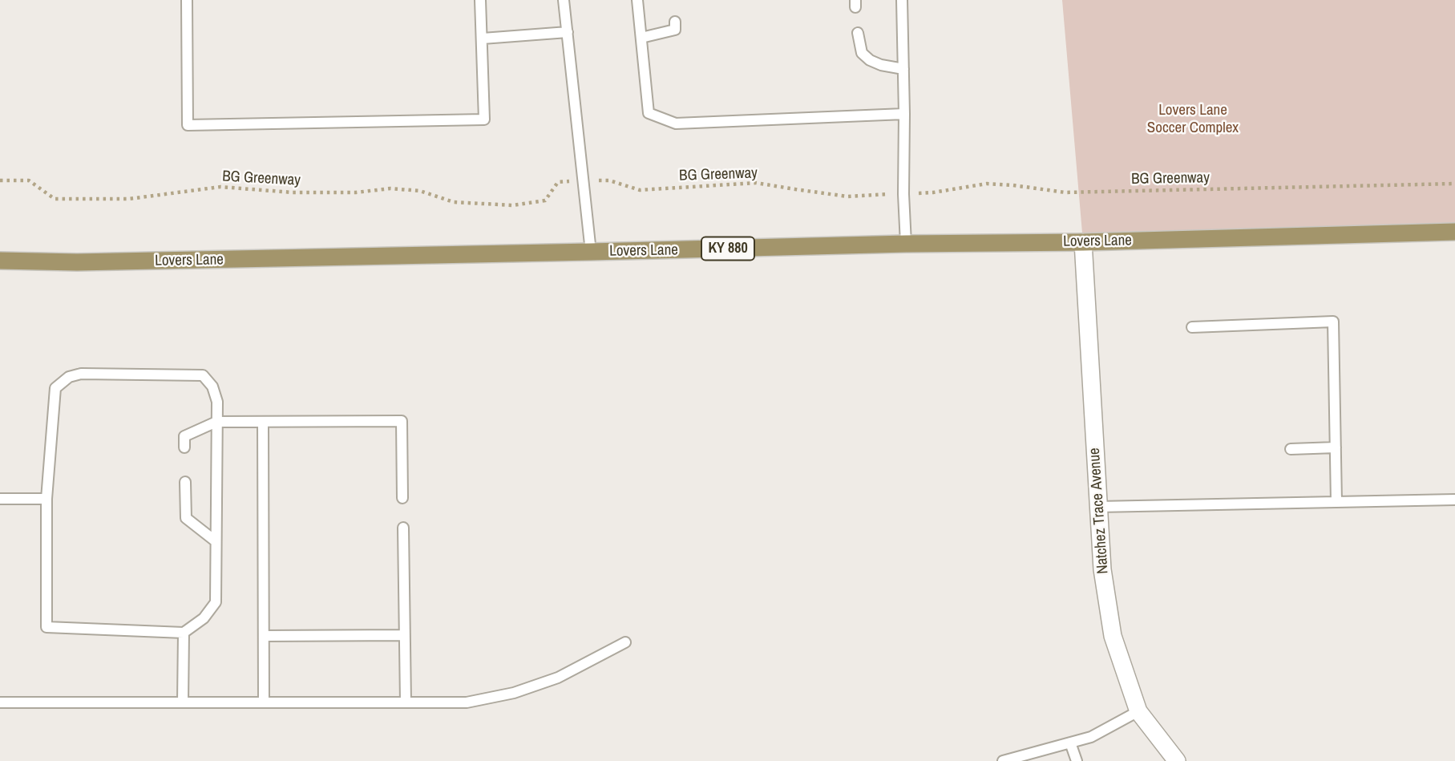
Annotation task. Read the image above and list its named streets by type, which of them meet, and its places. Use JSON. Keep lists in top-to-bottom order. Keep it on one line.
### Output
{"streets":{"main road":["Lovers Lane","KY 880"],"street":["Natchez Trace Avenue"],"path":["BG Greenway"]},"crossings":[["Lovers Lane","Natchez Trace Avenue"]],"parks":["Lovers Lane Soccer Complex"]}
